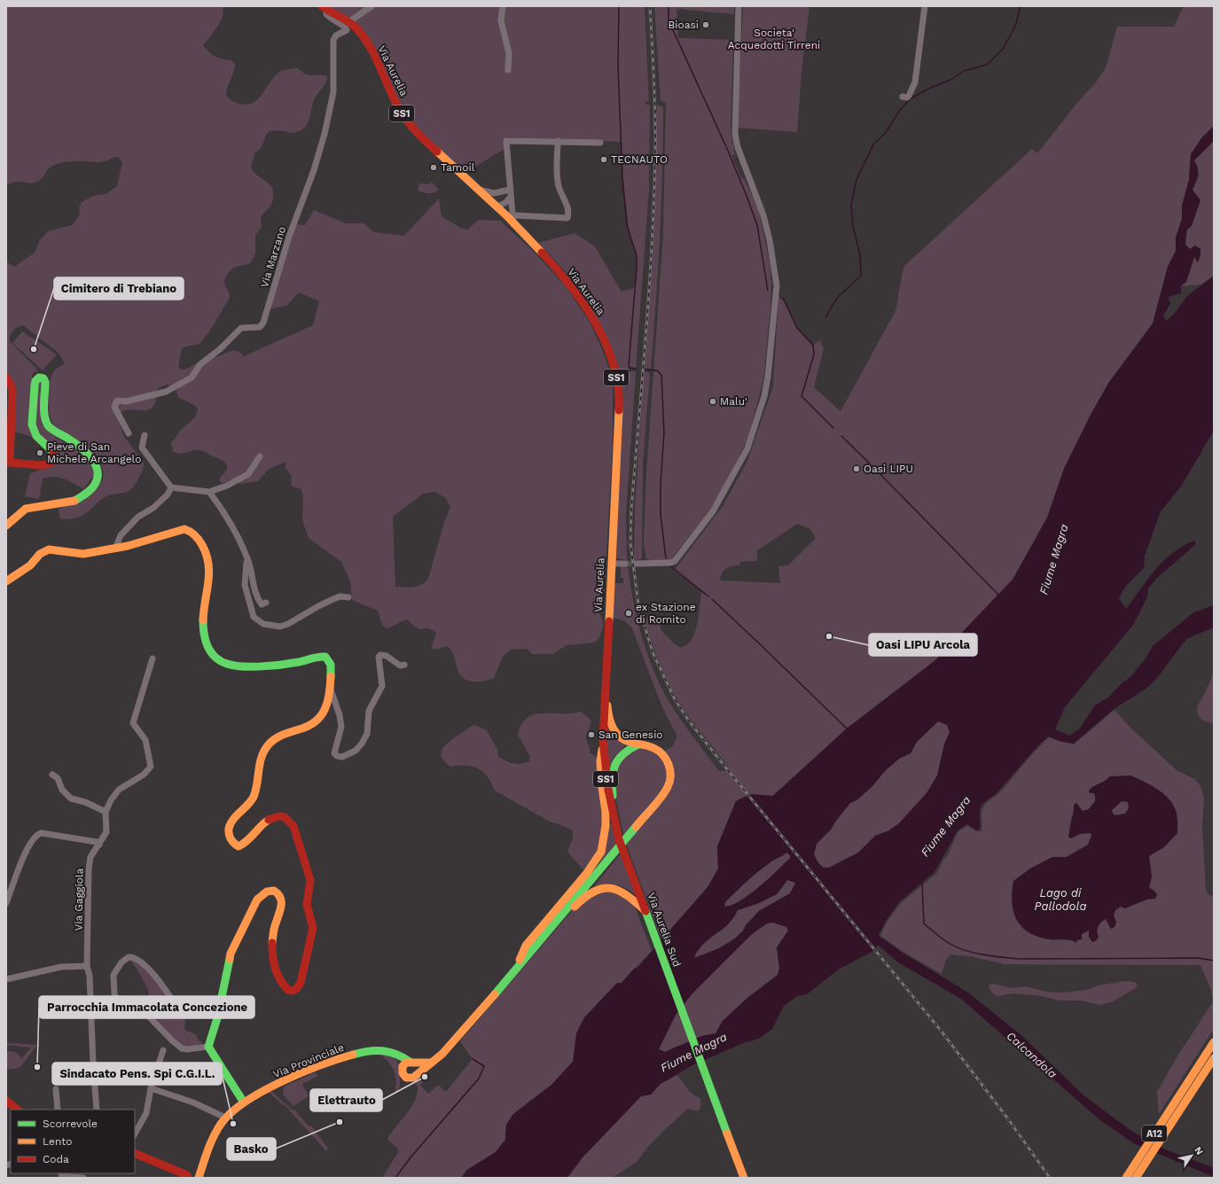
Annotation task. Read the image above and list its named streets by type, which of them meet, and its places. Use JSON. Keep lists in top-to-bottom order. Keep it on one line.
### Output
{"streets":{"main road":["Via Aurelia","SS1","Via Aurelia Sud","Via Provinciale","A12"],"street":["Via Marzano","Via Gaggiola"]},"crossings":[["Via Aurelia","Via Marzano"],["Via Aurelia","Via Aurelia Sud"]],"water":["Fiume Magra","Lago di Pallodola","Calcandola"],"parks":["Societa' Acquedotti Tirreni"],"places":["Bioasi","TECNAUTO","Tamoil","Cimitero di Trebiano","Malu'","Pieve di San Michele Arcangelo","Oasi LIPU","ex Stazione di Romito","Oasi LIPU Arcola","San Genesio","Parrocchia Immacolata Concezione","Elettrauto","Basko","Sindacato Pens. Spi C.G.I.L."],"legend":["Scorrevole","Lento","Coda"],"north":"top right"}
